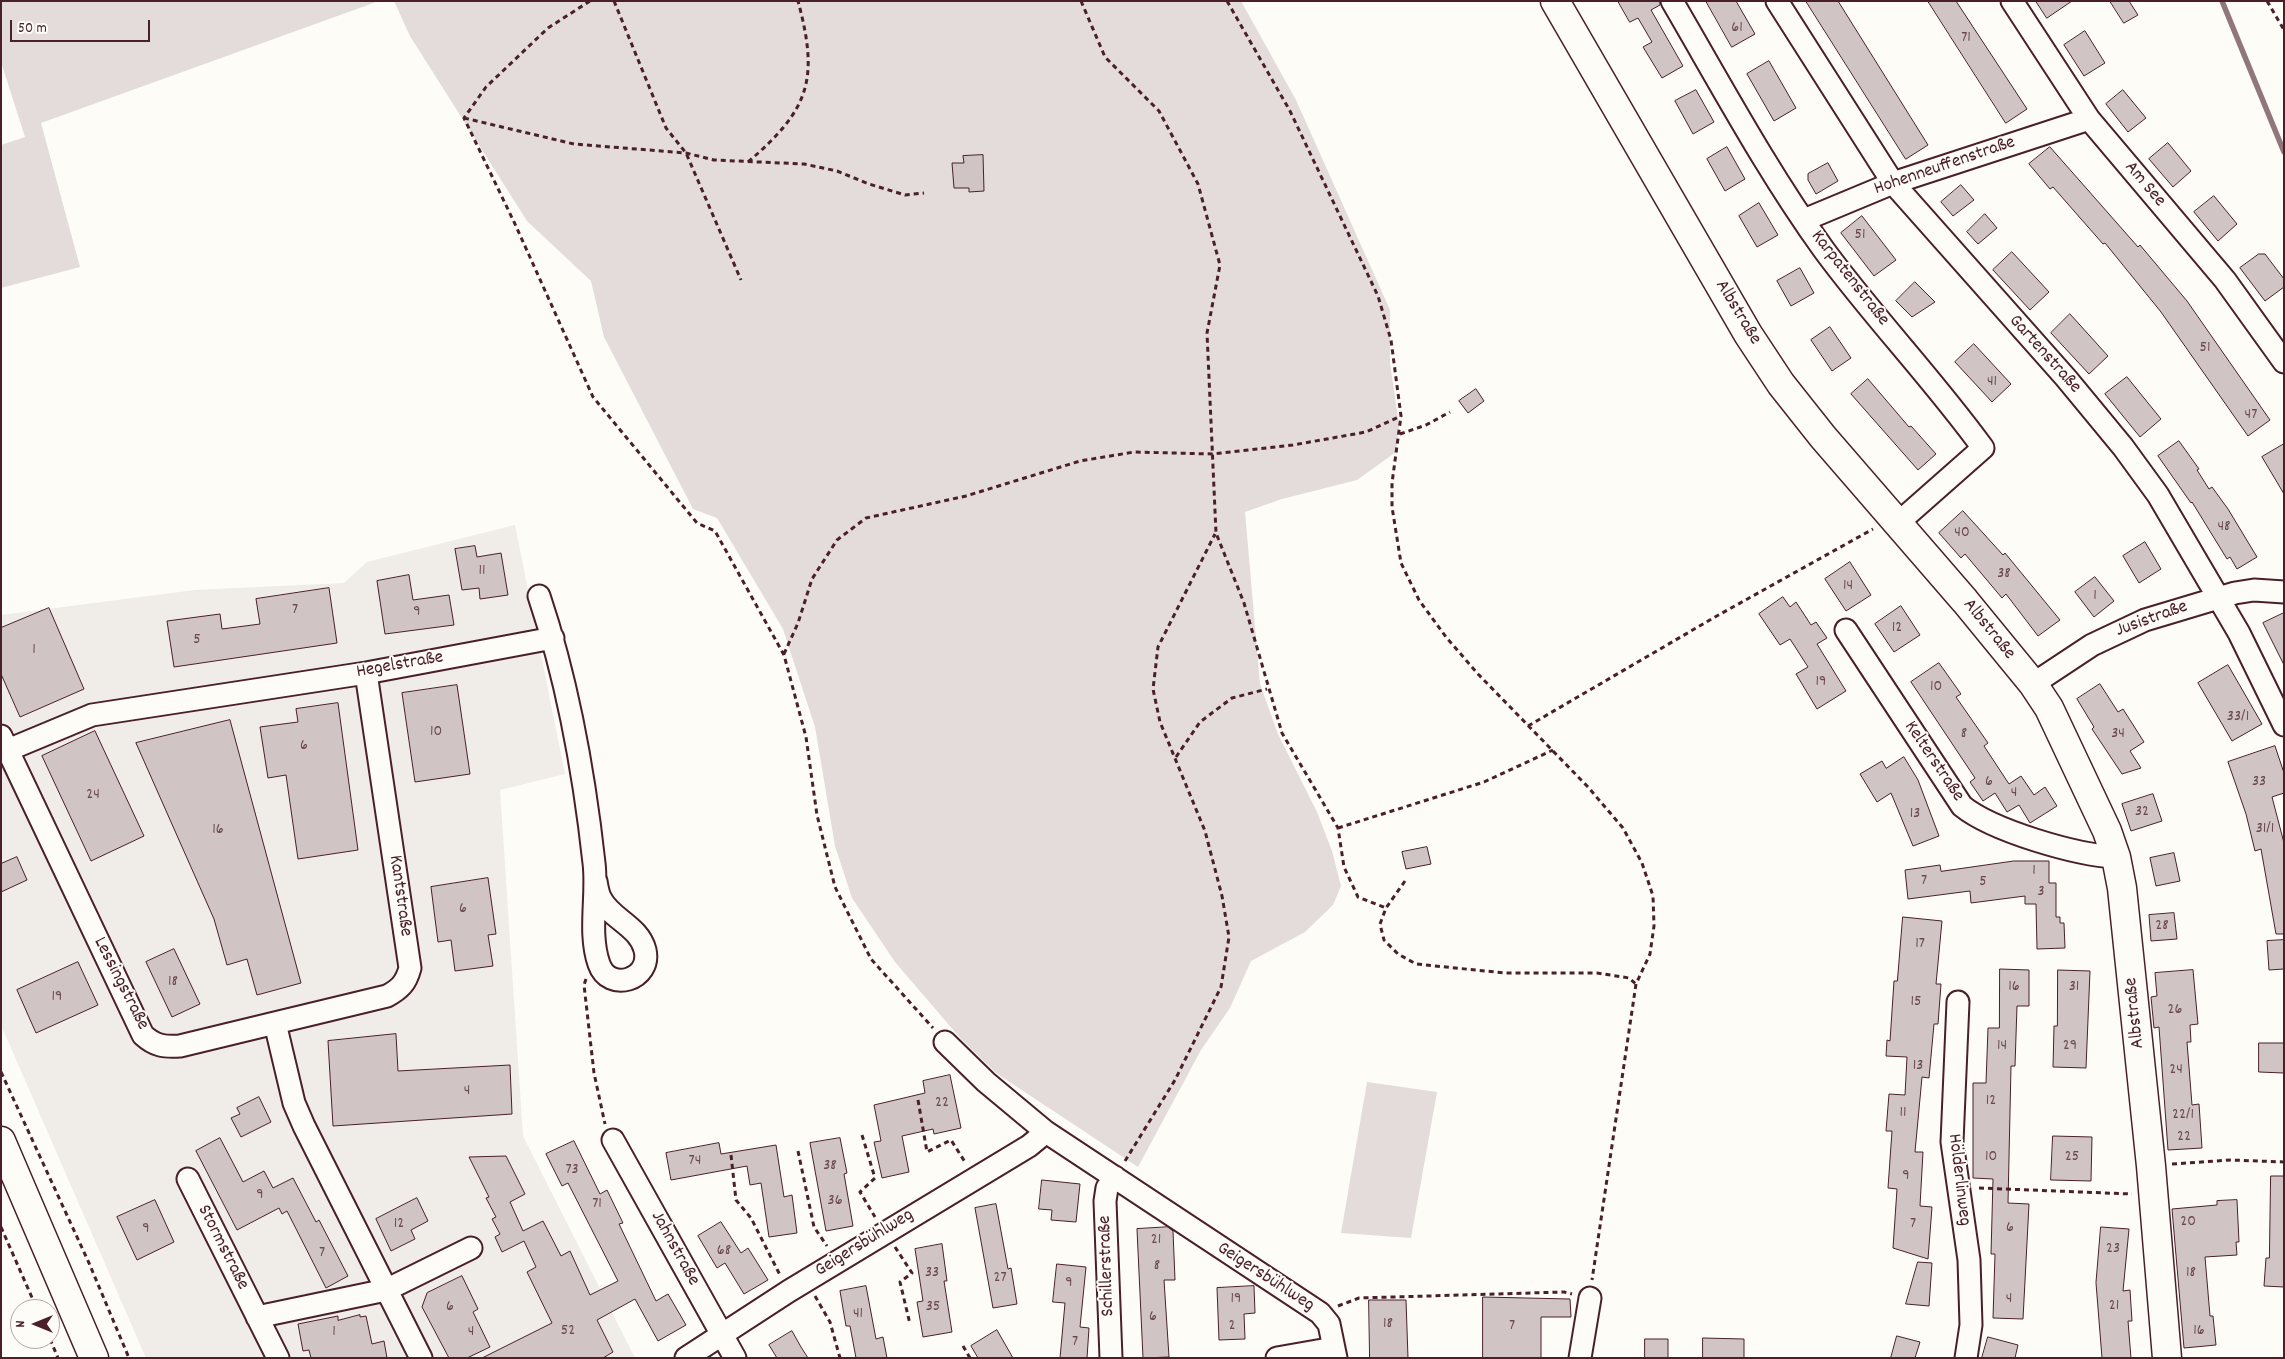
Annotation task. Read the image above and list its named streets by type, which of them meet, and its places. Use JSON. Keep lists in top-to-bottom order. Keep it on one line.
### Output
{"streets":{"street":["Hohenneuffenstraße","Am See","Karpatenstraße","Albstraße","Gartenstraße","Jusistraße","Hegelstraße","Kelterstraße","Kantstraße","Lessingstraße","Hölderlinweg","Geigersbühlweg","Stormstraße","Jahnstraße","Schillerstraße"]},"crossings":[["Hohenneuffenstraße","Am See"],["Hohenneuffenstraße","Karpatenstraße"],["Hohenneuffenstraße","Gartenstraße"],["Karpatenstraße","Albstraße"],["Albstraße","Jusistraße"],["Albstraße","Kelterstraße"],["Gartenstraße","Jusistraße"],["Hegelstraße","Kantstraße"],["Hegelstraße","Lessingstraße"],["Kantstraße","Lessingstraße"],["Geigersbühlweg","Jahnstraße"],["Geigersbühlweg","Schillerstraße"]],"house_numbers":["61","71","51","51","41","47","48","40","11","38","14","1","7","9","12","5","1","19","10","33/1","10","8","34","6","6","33","4","24","32","13","31/1","16","1","7","5","3","6","28","17","18","16","31","19","15","26","14","29","13","24","4","12","22","11","22/1","22","10","25","74","38","73","9","9","36","71","20","12","7","6","9","21","23","68","7","8","33","18","27","9","19","4","21","6","35","41","6","18","2","7","52","16","1","4","7"],"scale_bar":"50 m","north":"left"}
